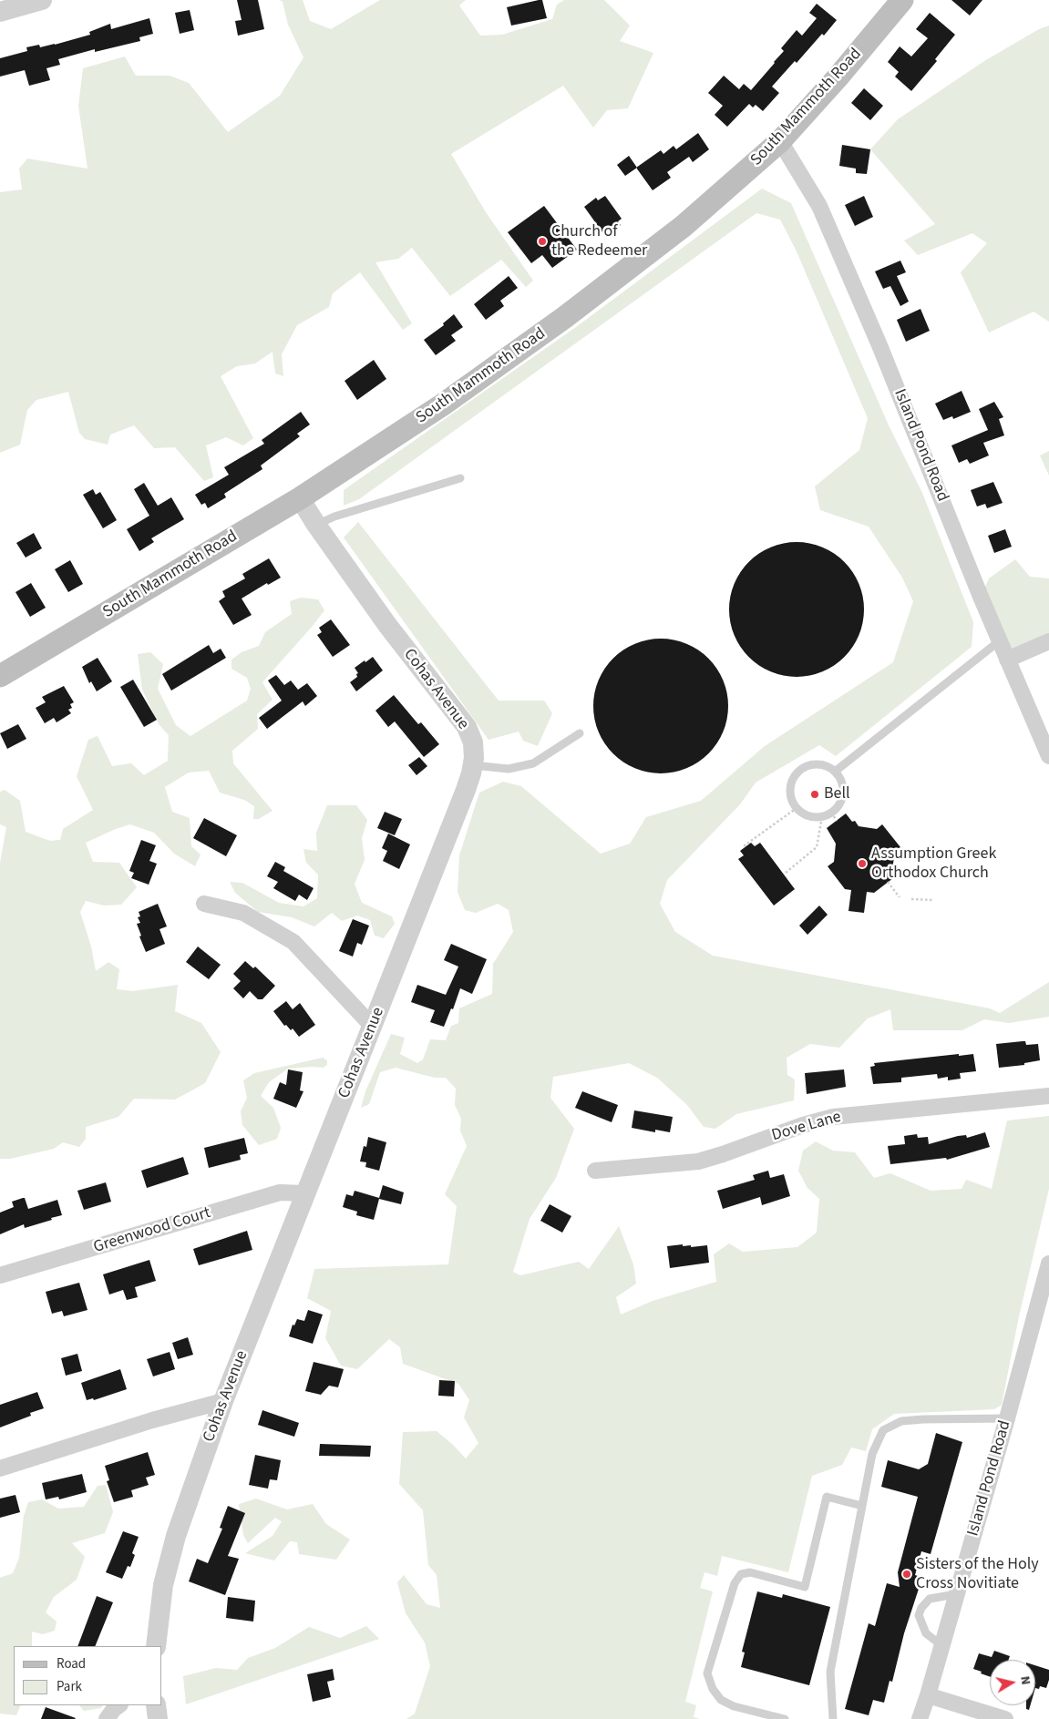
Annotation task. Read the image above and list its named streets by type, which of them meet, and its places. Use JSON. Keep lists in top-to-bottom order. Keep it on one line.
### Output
{"streets":{"main road":["South Mammoth Road"],"street":["Island Pond Road","Cohas Avenue","Dove Lane","Greenwood Court"]},"crossings":[["South Mammoth Road","Island Pond Road"],["South Mammoth Road","Cohas Avenue"],["Cohas Avenue","Greenwood Court"]],"places":["Church of the Redeemer","Bell","Assumption Greek Orthodox Church","Sisters of the Holy Cross Novitiate"],"legend":["Road","Park"],"north":"right"}
